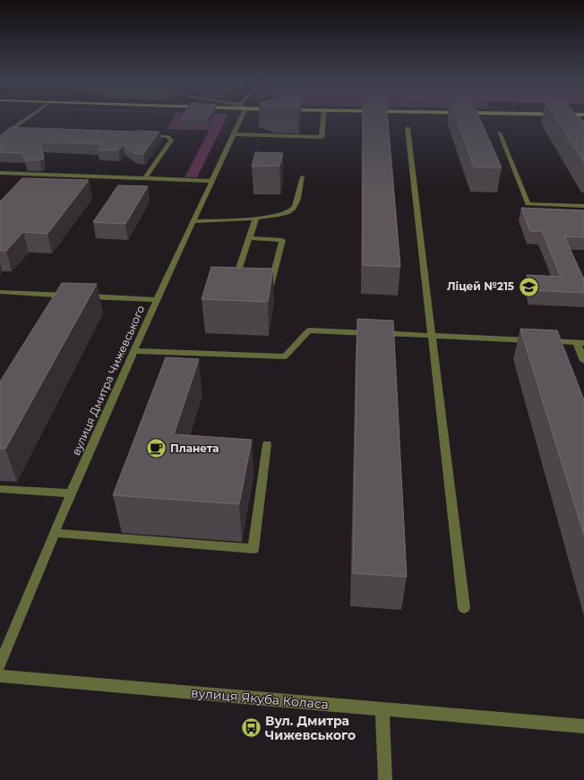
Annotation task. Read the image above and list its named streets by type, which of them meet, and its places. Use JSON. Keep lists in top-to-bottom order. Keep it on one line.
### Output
{"streets":{"street":["вулиця Дмитра Чижевського","вулиця Якуба Коласа"]},"places":{"school or university":["Ліцей №215"],"cafe":["Планета"],"bus stop":["Вул. Дмитра Чижевського"]}}
